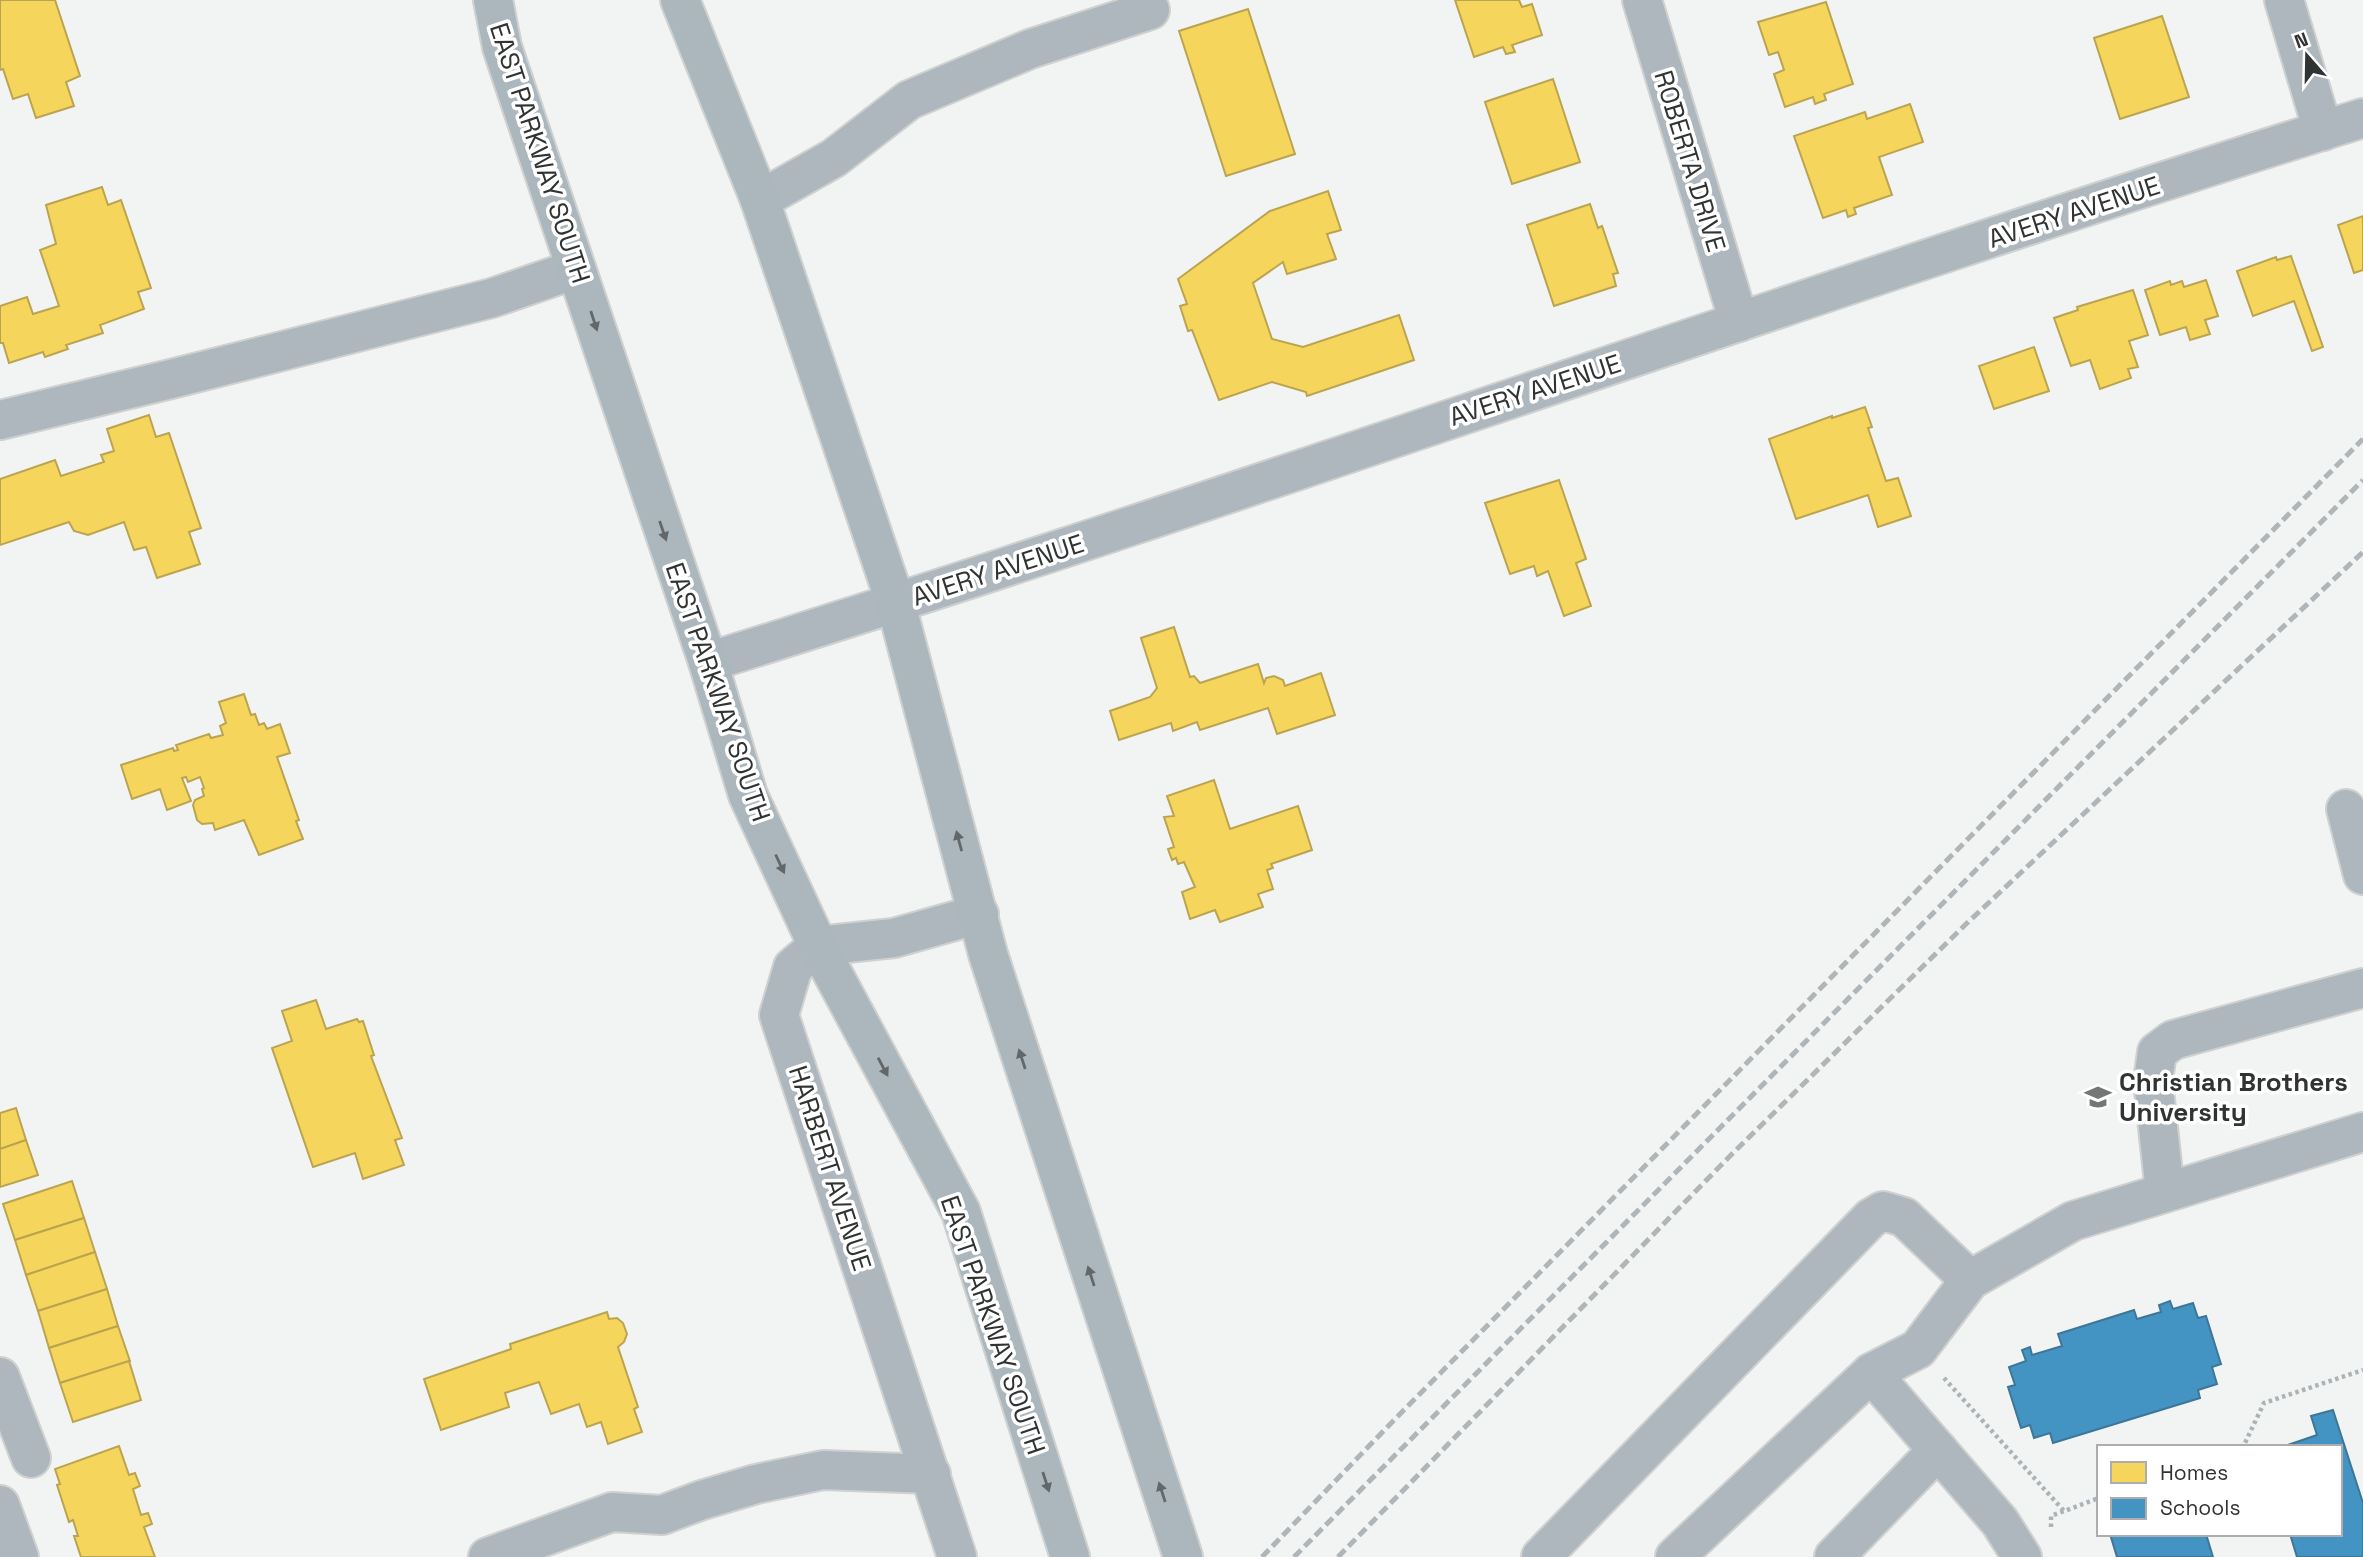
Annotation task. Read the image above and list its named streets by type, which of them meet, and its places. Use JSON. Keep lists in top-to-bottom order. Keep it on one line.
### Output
{"streets":{"main road":["EAST PARKWAY SOUTH"],"street":["ROBERTA DRIVE","AVERY AVENUE","HARBERT AVENUE"]},"crossings":[["EAST PARKWAY SOUTH","AVERY AVENUE"],["EAST PARKWAY SOUTH","HARBERT AVENUE"],["ROBERTA DRIVE","AVERY AVENUE"]],"places":{"school or university":["Christian Brothers University"]},"legend":["Homes","Schools"],"north":"top"}
